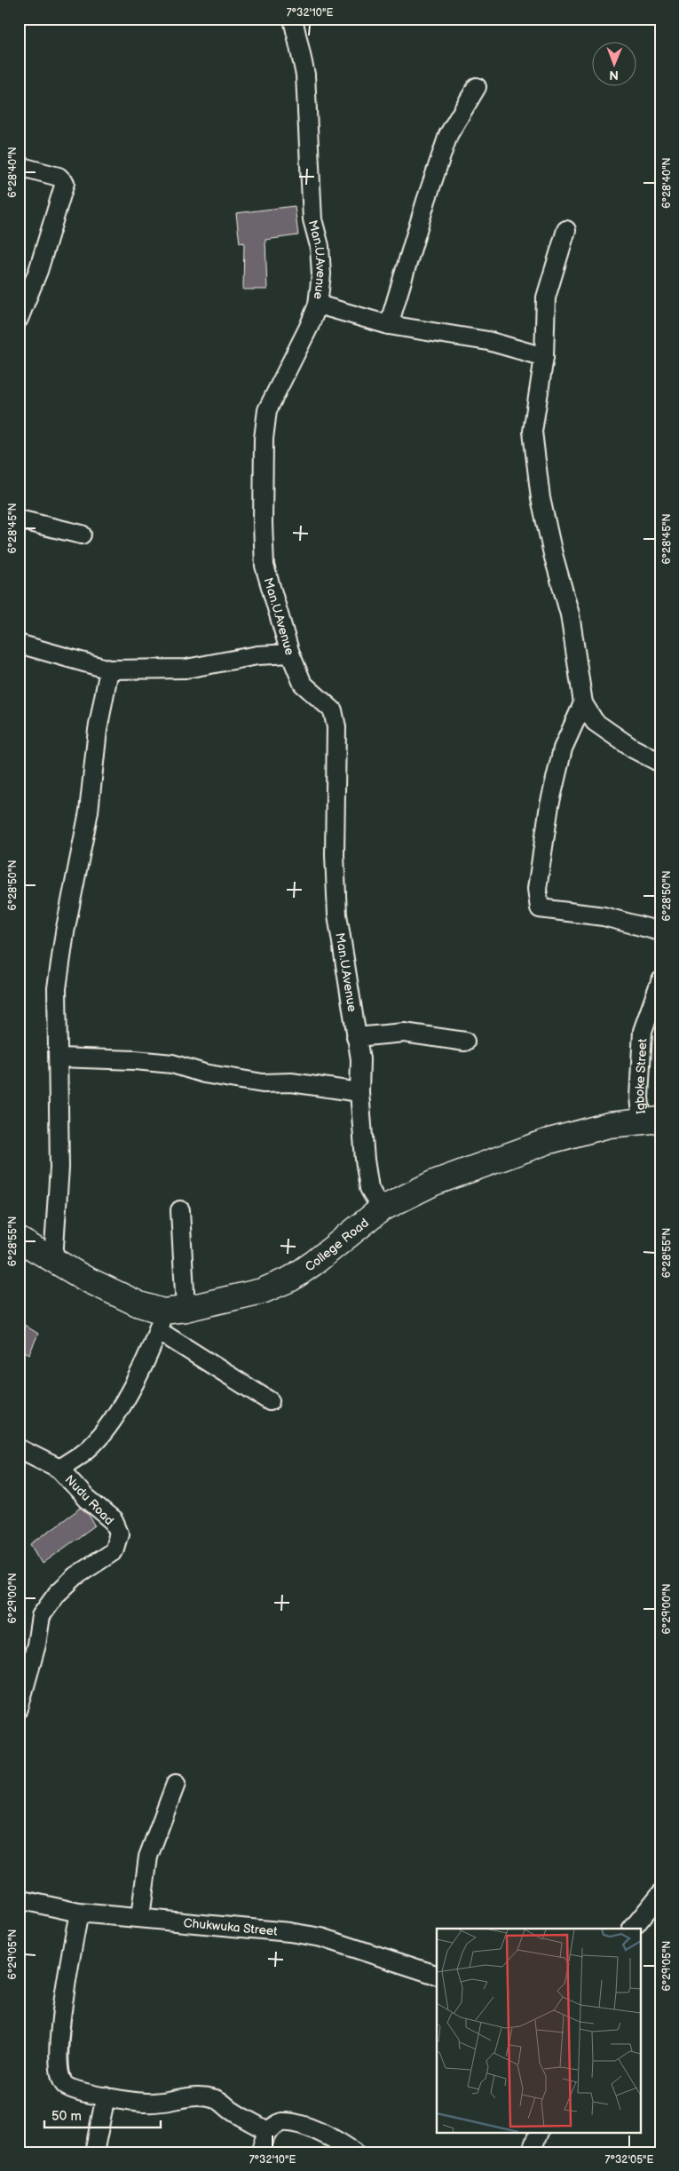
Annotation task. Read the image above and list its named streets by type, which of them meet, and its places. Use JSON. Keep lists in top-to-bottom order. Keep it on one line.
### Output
{"streets":{"main road":["College Road"],"street":["Man.U.Avenue","Igboke Street","Nudu Road","Chukwuka Street"]},"crossings":[["Man.U.Avenue","College Road"],["Igboke Street","College Road"]],"scale_bar":"50 m","north":"bottom","coordinates":["7°32'10\"E","6°28'40\"N","6°28'45\"N","6°28'50\"N","6°28'55\"N","6°29'00\"N","6°29'05\"N","7°32'05\"E"]}
